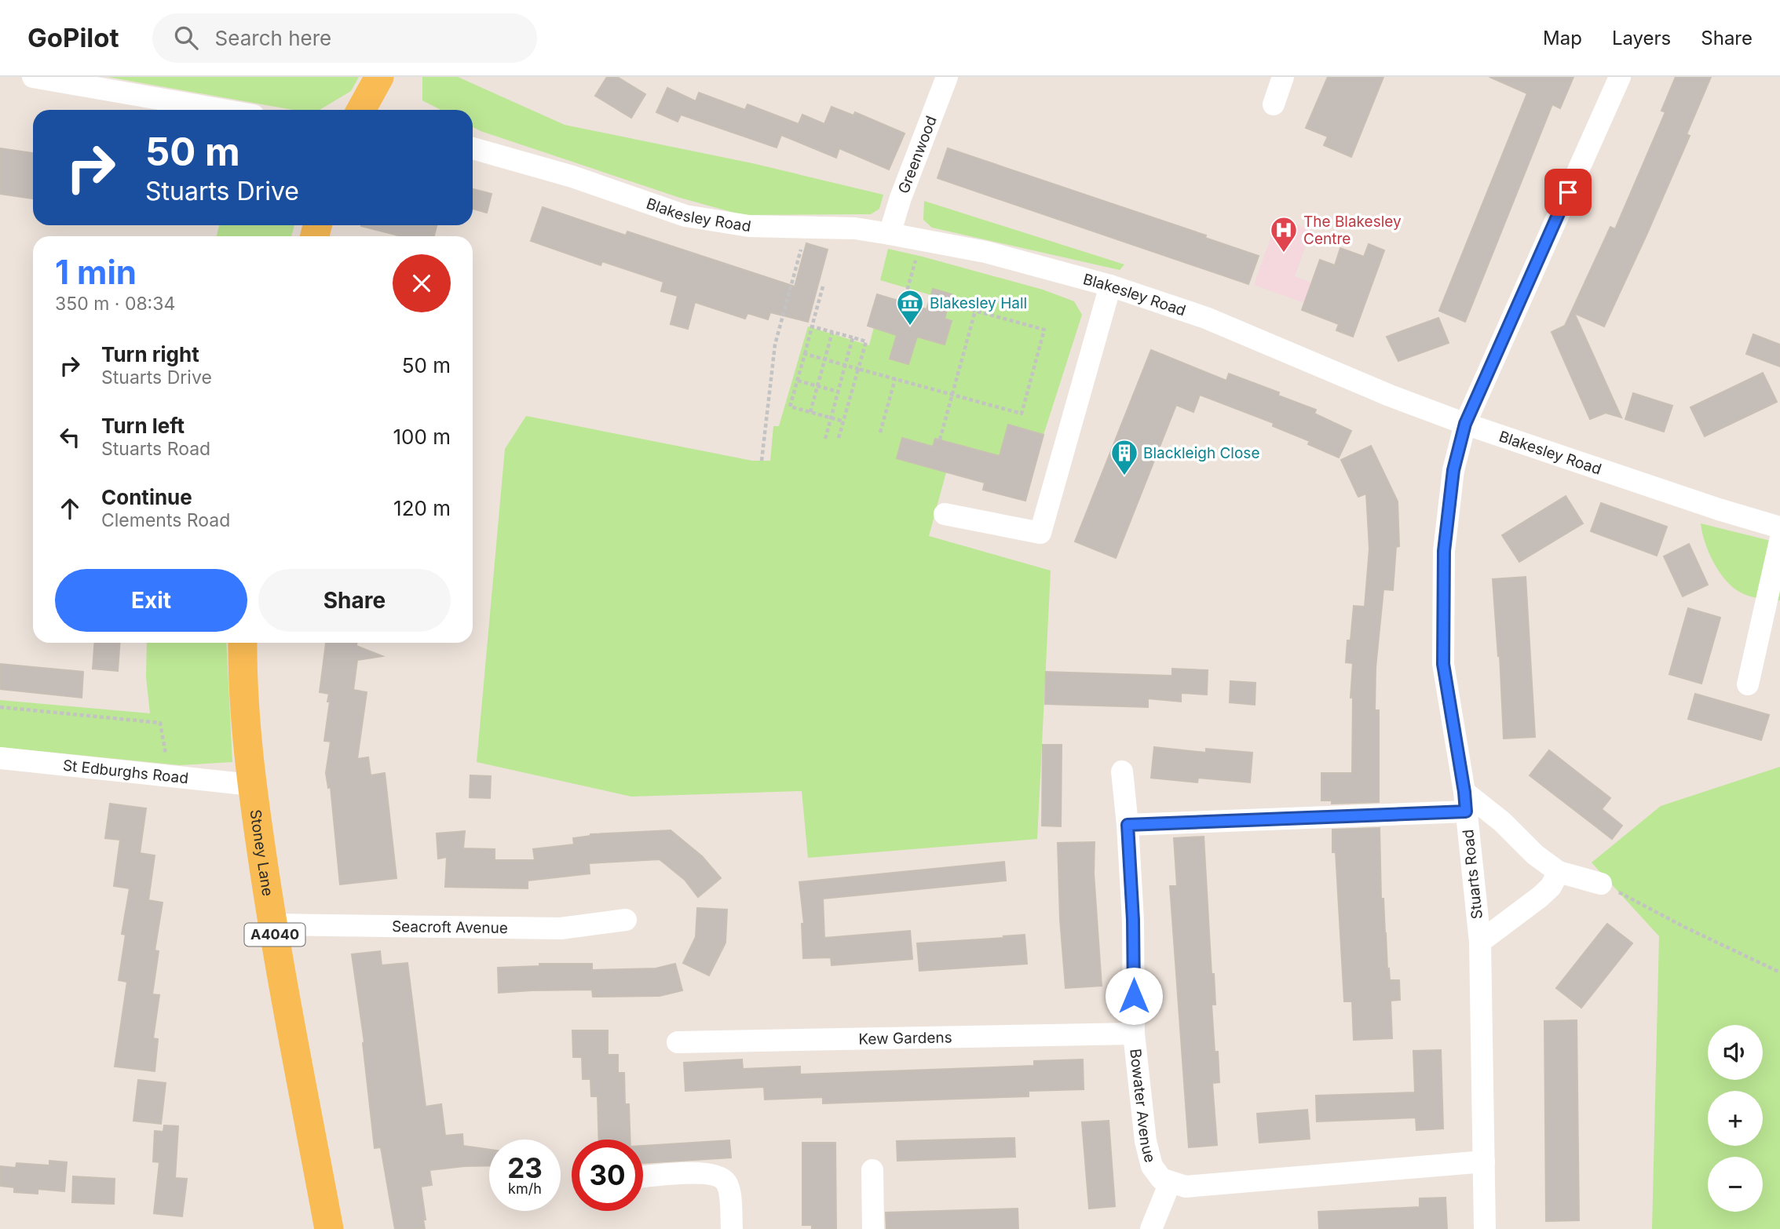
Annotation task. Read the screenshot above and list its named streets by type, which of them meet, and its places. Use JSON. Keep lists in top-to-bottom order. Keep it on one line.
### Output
{"streets":{"main road":["Stoney Lane","A4040"],"street":["Greenwood","Blakesley Road","St Edburghs Road","Stuarts Road","Seacroft Avenue","Kew Gardens","Bowater Avenue"]},"crossings":[["Greenwood","Blakesley Road"],["Blakesley Road","Stuarts Road"],["St Edburghs Road","Stoney Lane"],["Stoney Lane","Seacroft Avenue"],["Kew Gardens","Bowater Avenue"]],"places":{"hospital":["The Blakesley Centre"],"museum":["Blakesley Hall"],"building":["Blackleigh Close"]},"page":{"header":"GoPilot","search":"Search here","nav":["Map","Layers","Share"],"turn":["50 m","Stuarts Drive"],"heading":["1 min","350 m · 08:34"],"list":[{"name":"Turn right","note":"Stuarts Drive","value":"50 m"},{"name":"Turn left","note":"Stuarts Road","value":"100 m"},{"name":"Continue","note":"Clements Road","value":"120 m"}],"buttons":["Exit","Share"],"map_buttons":["+","−"],"speed":"23 km/h","limit":"30"}}
